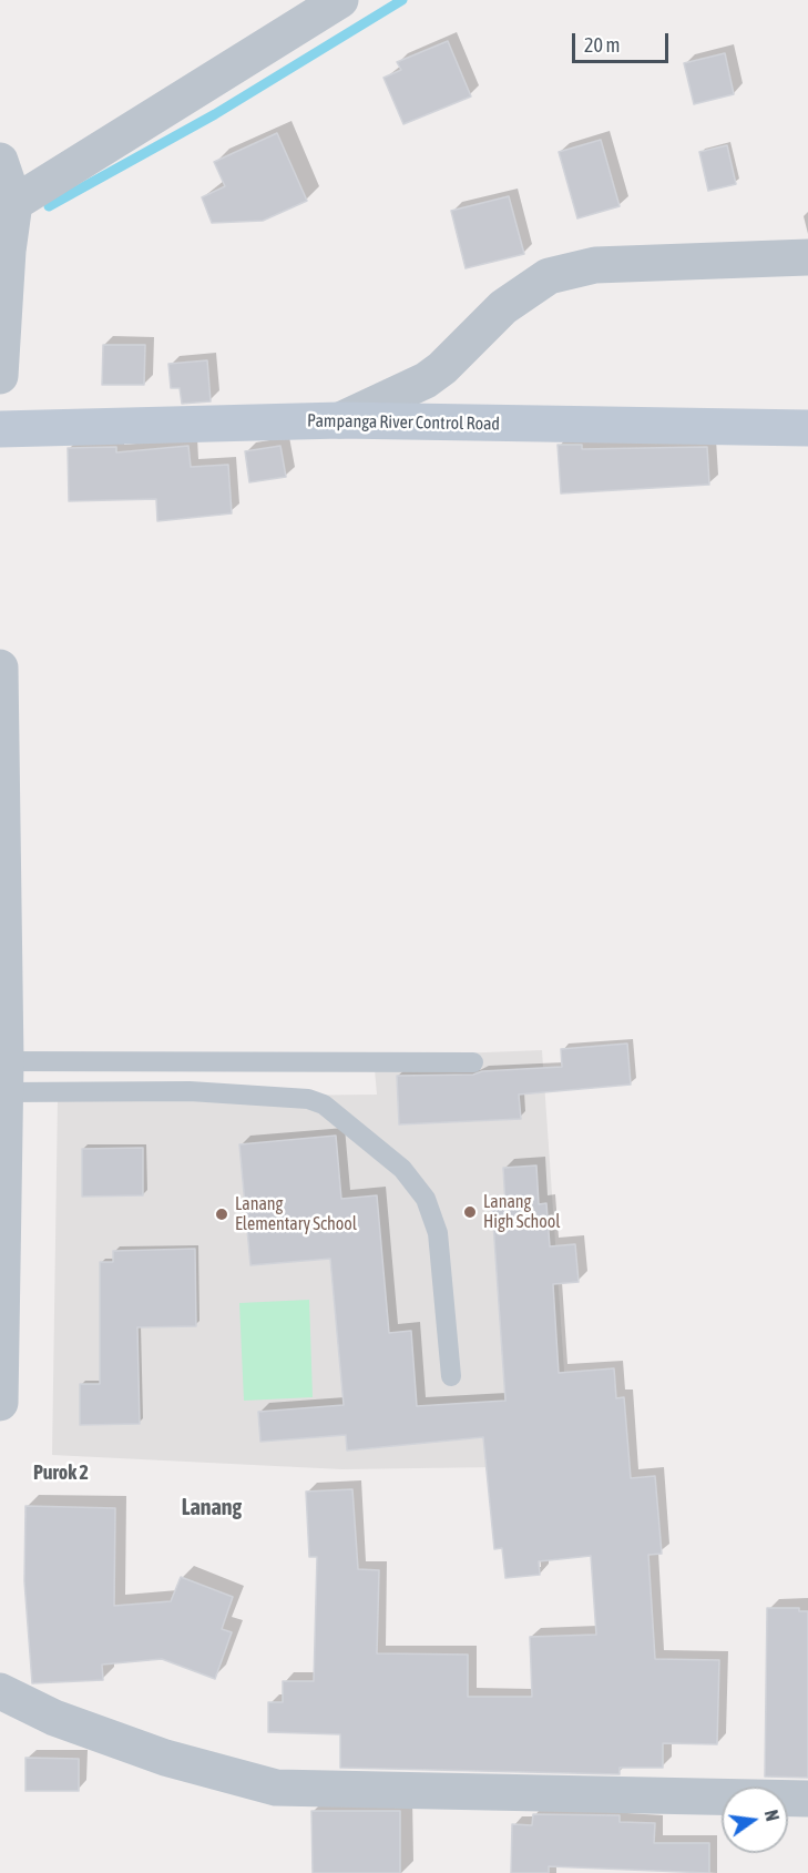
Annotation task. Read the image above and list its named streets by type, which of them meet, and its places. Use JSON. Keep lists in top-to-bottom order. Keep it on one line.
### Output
{"streets":{"main road":["Pampanga River Control Road"]},"districts":["Purok 2","Lanang"],"places":["Lanang High School","Lanang Elementary School"],"scale_bar":"20 m","north":"right"}
